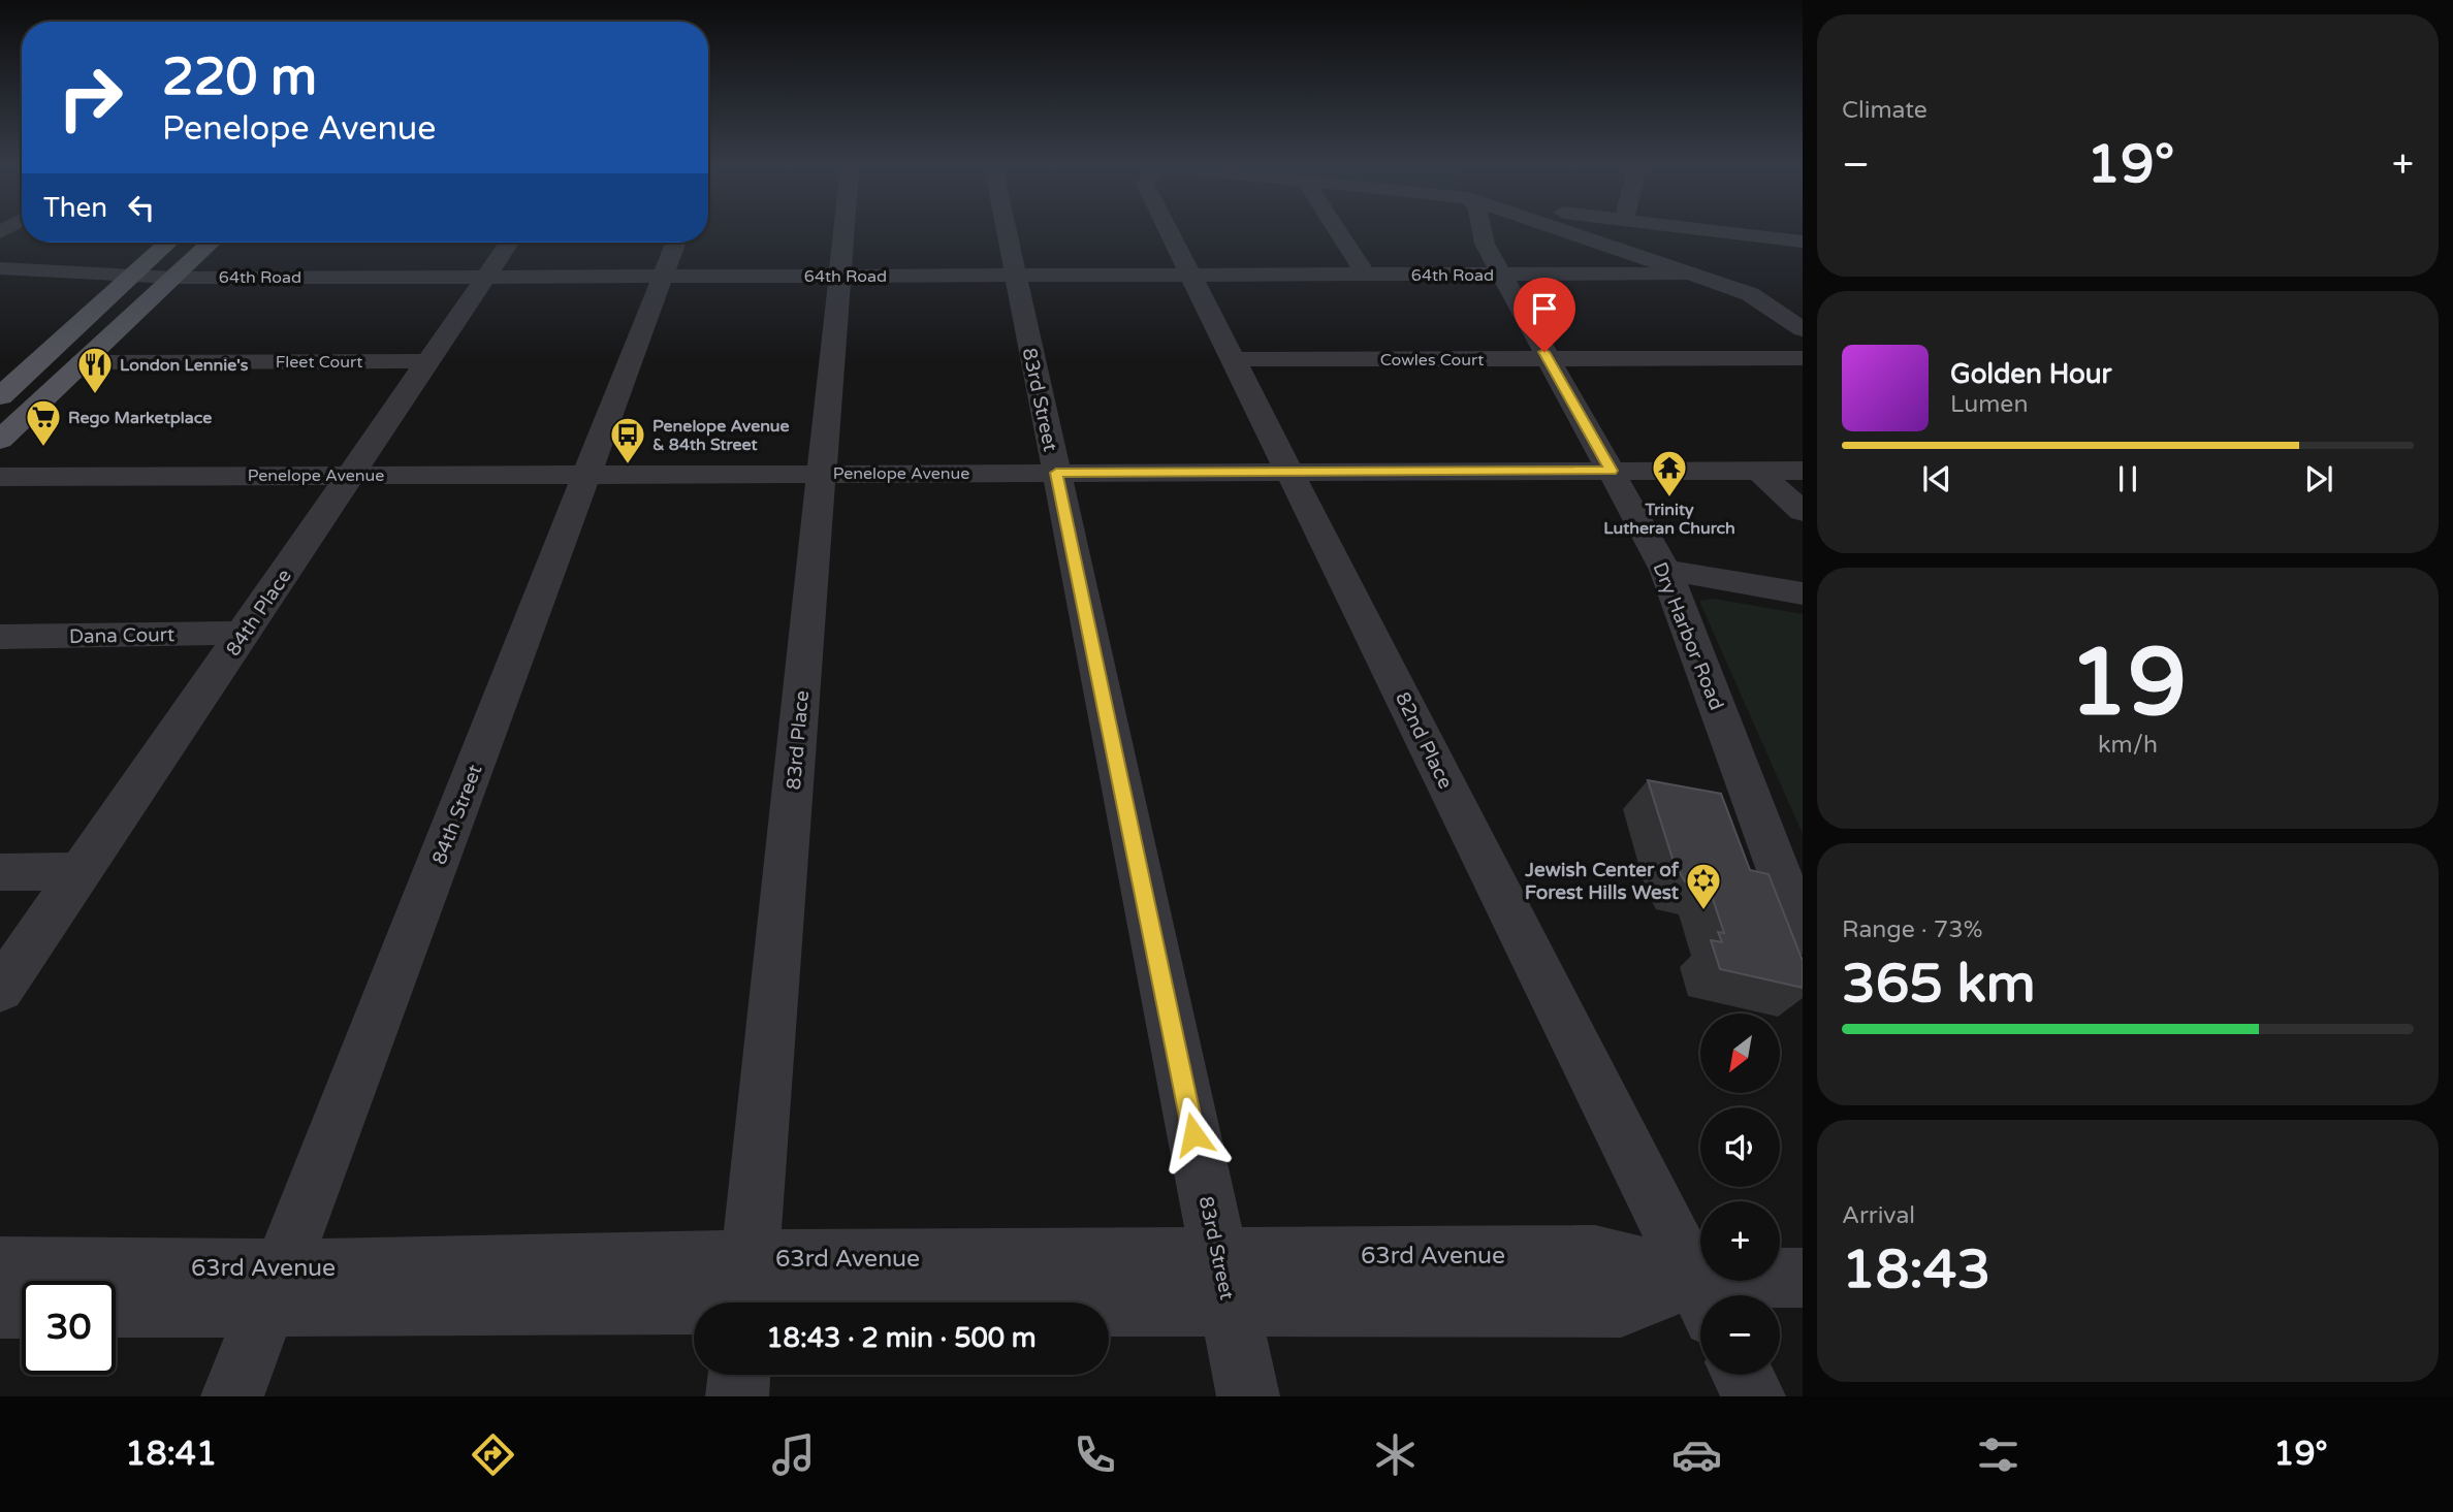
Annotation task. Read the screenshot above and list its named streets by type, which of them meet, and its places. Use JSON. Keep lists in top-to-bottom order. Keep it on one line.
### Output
{"streets":{"street":["64th Road","Cowles Court","Fleet Court","83rd Street","Penelope Avenue","84th Place","Dana Court","Dry Harbor Road","83rd Place","82nd Place","84th Street","63rd Avenue"]},"crossings":[["64th Road","83rd Street"],["64th Road","84th Place"],["64th Road","Dry Harbor Road"],["64th Road","83rd Place"],["64th Road","82nd Place"],["64th Road","84th Street"],["Cowles Court","Dry Harbor Road"],["Cowles Court","82nd Place"],["Fleet Court","84th Place"],["83rd Street","Penelope Avenue"],["83rd Street","63rd Avenue"],["Penelope Avenue","84th Place"],["Penelope Avenue","Dry Harbor Road"],["Penelope Avenue","83rd Place"],["Penelope Avenue","82nd Place"],["Penelope Avenue","84th Street"],["84th Place","Dana Court"],["84th Street","63rd Avenue"]],"places":{"restaurant":["London Lennie's"],"supermarket":["Rego Marketplace"],"bus stop":["Penelope Avenue & 84th Street"],"temple":["Trinity Lutheran Church"],"synagogue":["Jewish Center of Forest Hills West"]},"north":"bottom left","page":{"tile":["Climate",["19","km/h"],["Range · 73%","365 km"],["Arrival","18:43"]],"turn":["220 m","Penelope Avenue"],"heat":["−","19°","+"],"then":"Then","song":["Golden Hour","Lumen"],"map_buttons":["+","−"],"limit":"30","trip":"18:43 · 2 min · 500 m","tabs":["18:41","19°"]}}
